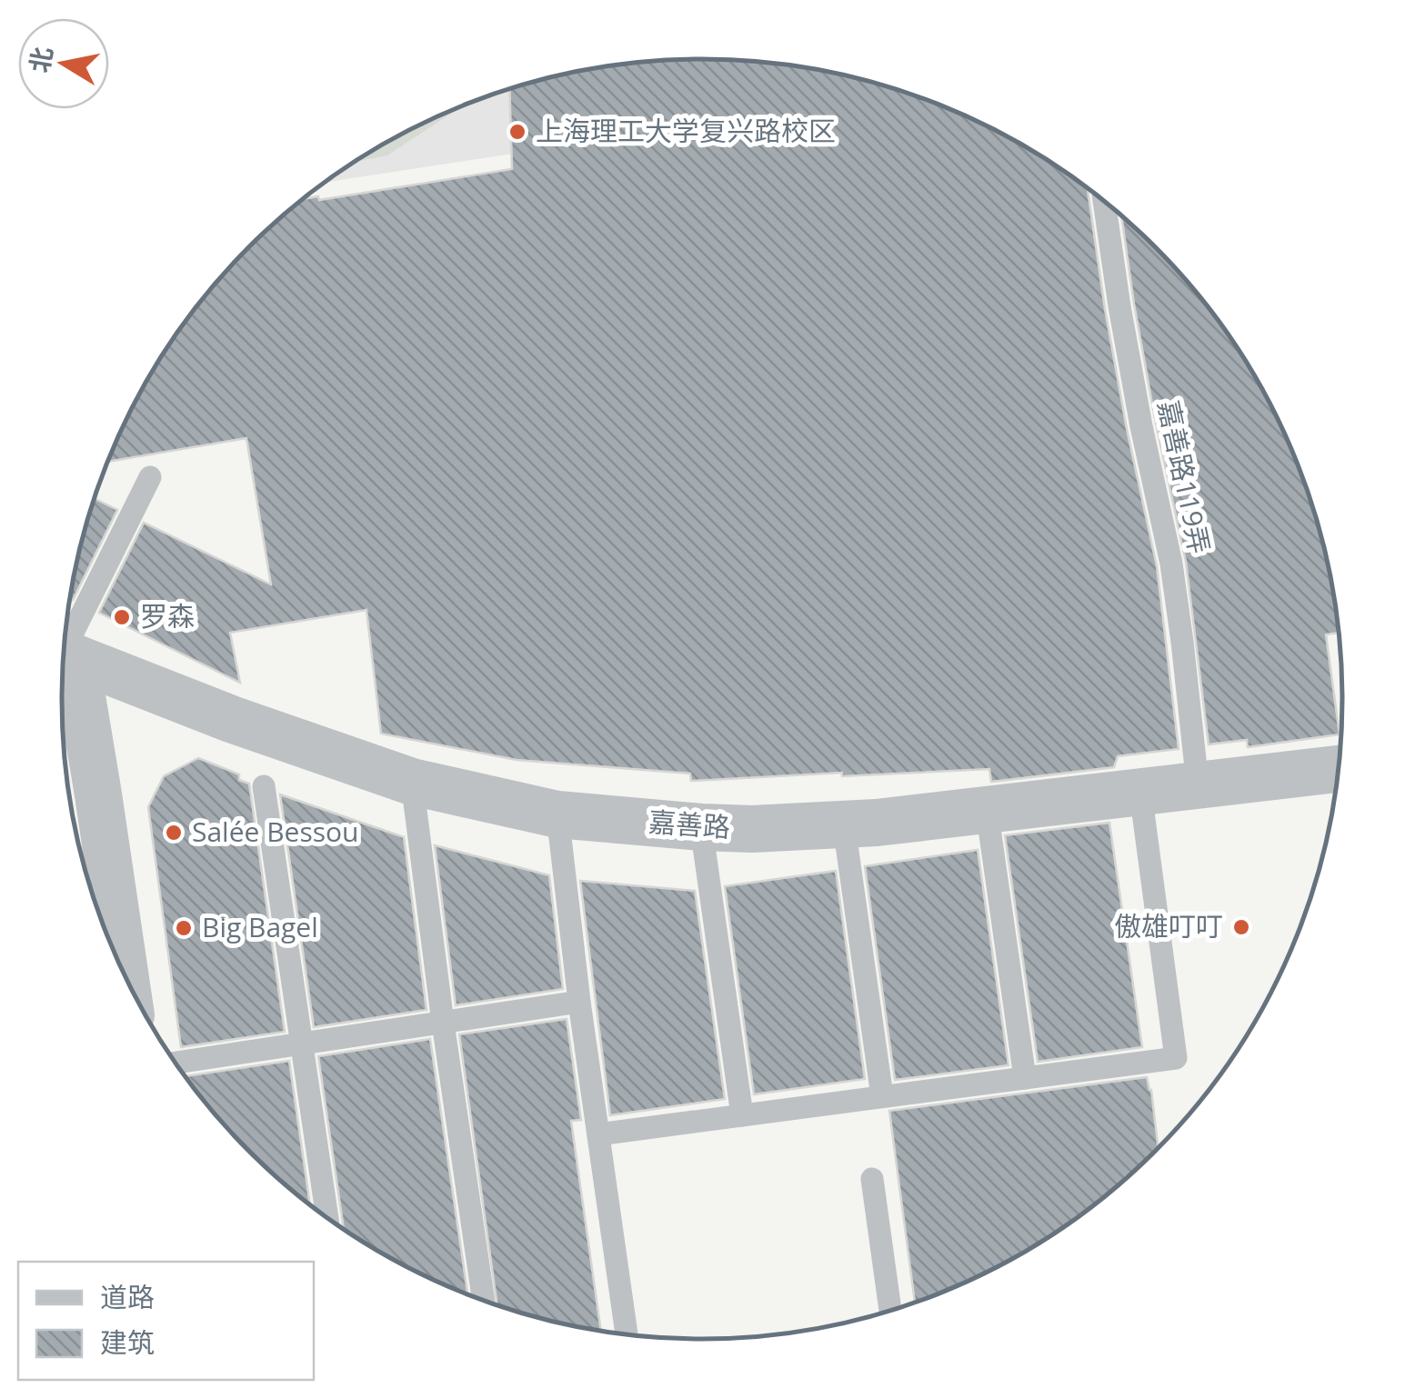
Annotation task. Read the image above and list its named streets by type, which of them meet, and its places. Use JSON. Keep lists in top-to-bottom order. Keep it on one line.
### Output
{"streets":{"street":["嘉善路"],"lane":["嘉善路119弄"]},"crossings":[["嘉善路119弄","嘉善路"]],"places":["上海理工大学复兴路校区","罗森","Salée Bessou","傲雄叮叮","Big Bagel"],"legend":["道路","建筑"],"north":"left"}
